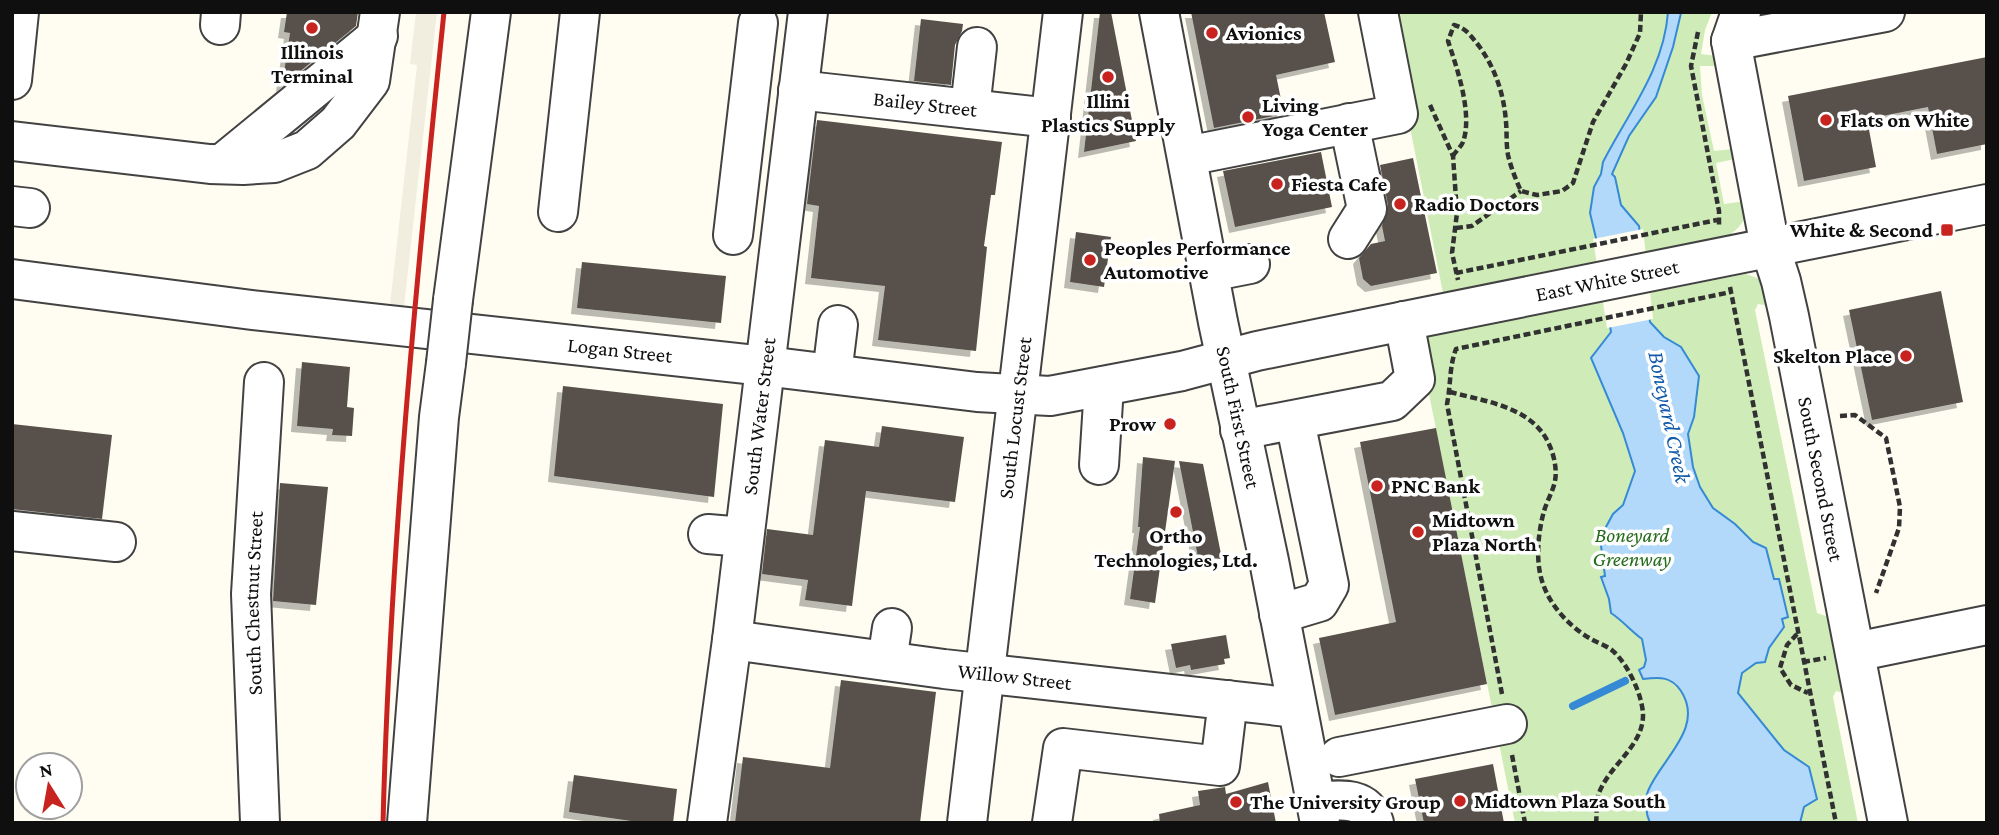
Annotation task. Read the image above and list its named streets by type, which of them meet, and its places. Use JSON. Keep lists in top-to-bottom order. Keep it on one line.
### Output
{"streets":{"street":["Bailey Street","East White Street","Logan Street","South Water Street","South Locust Street","South First Street","South Second Street","South Chestnut Street","Willow Street"]},"crossings":[["Bailey Street","South Water Street"],["Bailey Street","South Locust Street"],["East White Street","Logan Street"],["East White Street","South First Street"],["East White Street","South Second Street"],["Logan Street","South Water Street"],["Logan Street","South Locust Street"],["Logan Street","South First Street"],["South Water Street","Willow Street"],["South Locust Street","Willow Street"],["South First Street","Willow Street"]],"water":["Boneyard Creek"],"parks":["Boneyard Greenway"],"places":{"other":["Illinois Terminal","Avionics","Illini Plastics Supply","Living Yoga Center","Flats on White","Fiesta Cafe","Radio Doctors","Peoples Performance Automotive","Skelton Place","Prow","PNC Bank","Ortho Technologies, Ltd.","Midtown Plaza North","Midtown Plaza South","The University Group"],"transit":["White & Second"]},"north":"top"}
